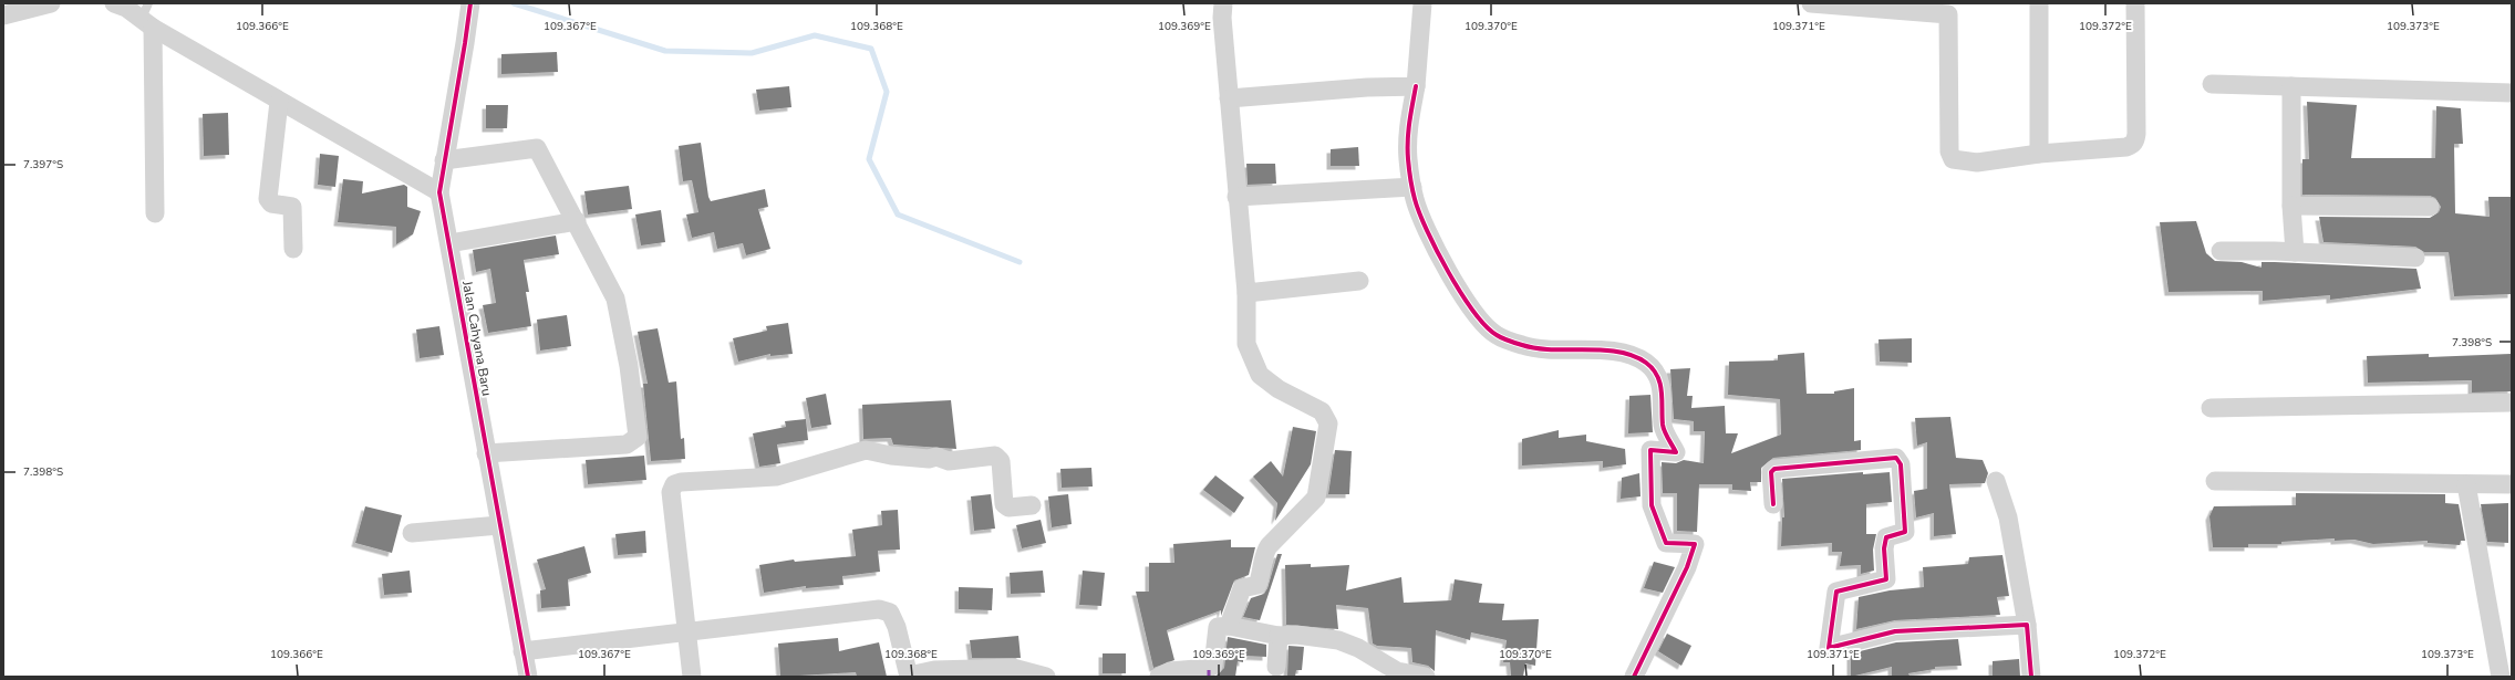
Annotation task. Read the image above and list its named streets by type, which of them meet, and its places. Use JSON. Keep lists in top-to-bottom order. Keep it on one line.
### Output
{"streets":{"street":["Jalan Cahyana Baru"]},"coordinates":["109.366°E","109.367°E","109.368°E","109.369°E","109.370°E","109.373°E","109.371°E","109.372°E","7.397°S","7.398°S"]}
